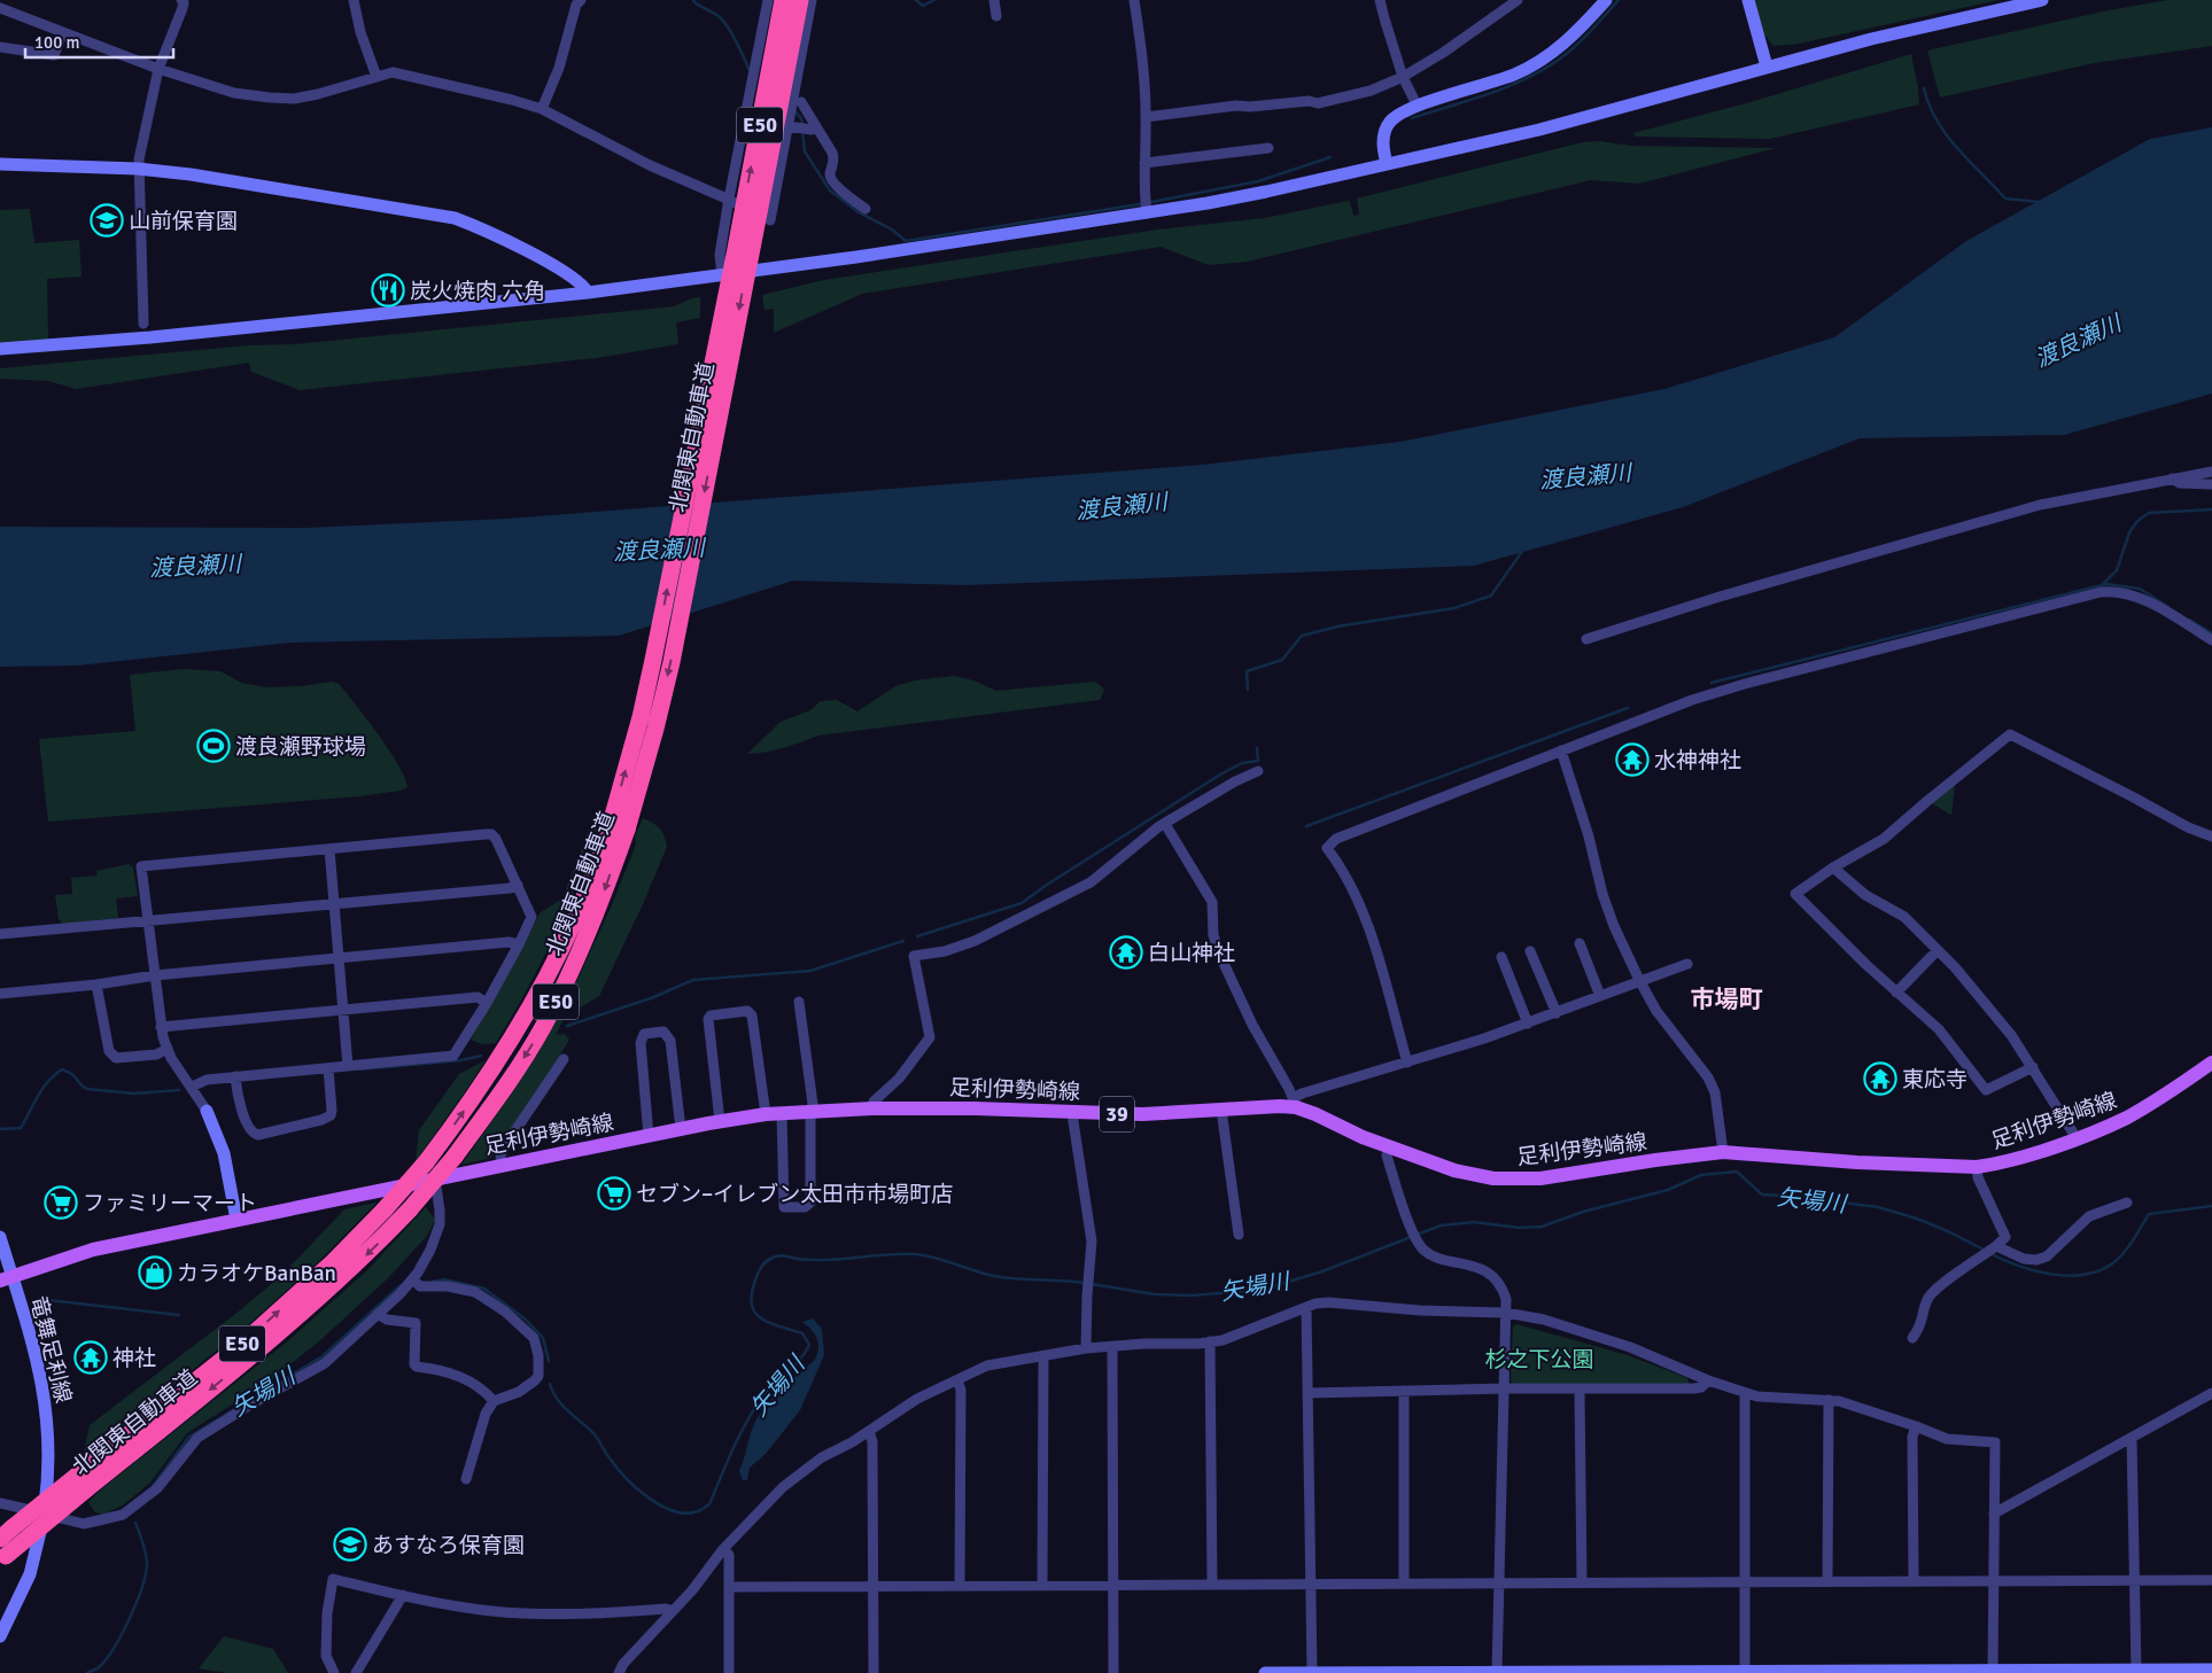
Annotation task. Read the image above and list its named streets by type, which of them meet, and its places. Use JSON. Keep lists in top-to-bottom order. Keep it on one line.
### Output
{"streets":{"highway":["E50","北関東自動車道"],"main road":["足利伊勢崎線","39"],"street":["竜舞足利線"]},"crossings":[["足利伊勢崎線","竜舞足利線"]],"districts":["市場町"],"water":["渡良瀬川","矢場川"],"parks":["杉之下公園"],"places":{"school or university":["山前保育園","あすなろ保育園"],"restaurant":["炭火焼肉 六角"],"sports":["渡良瀬野球場"],"temple":["水神神社","白山神社","東応寺","神社"],"supermarket":["セブン−イレブン太田市市場町店","ファミリーマート"],"shop":["カラオケBanBan"]},"scale_bar":"100 m"}
